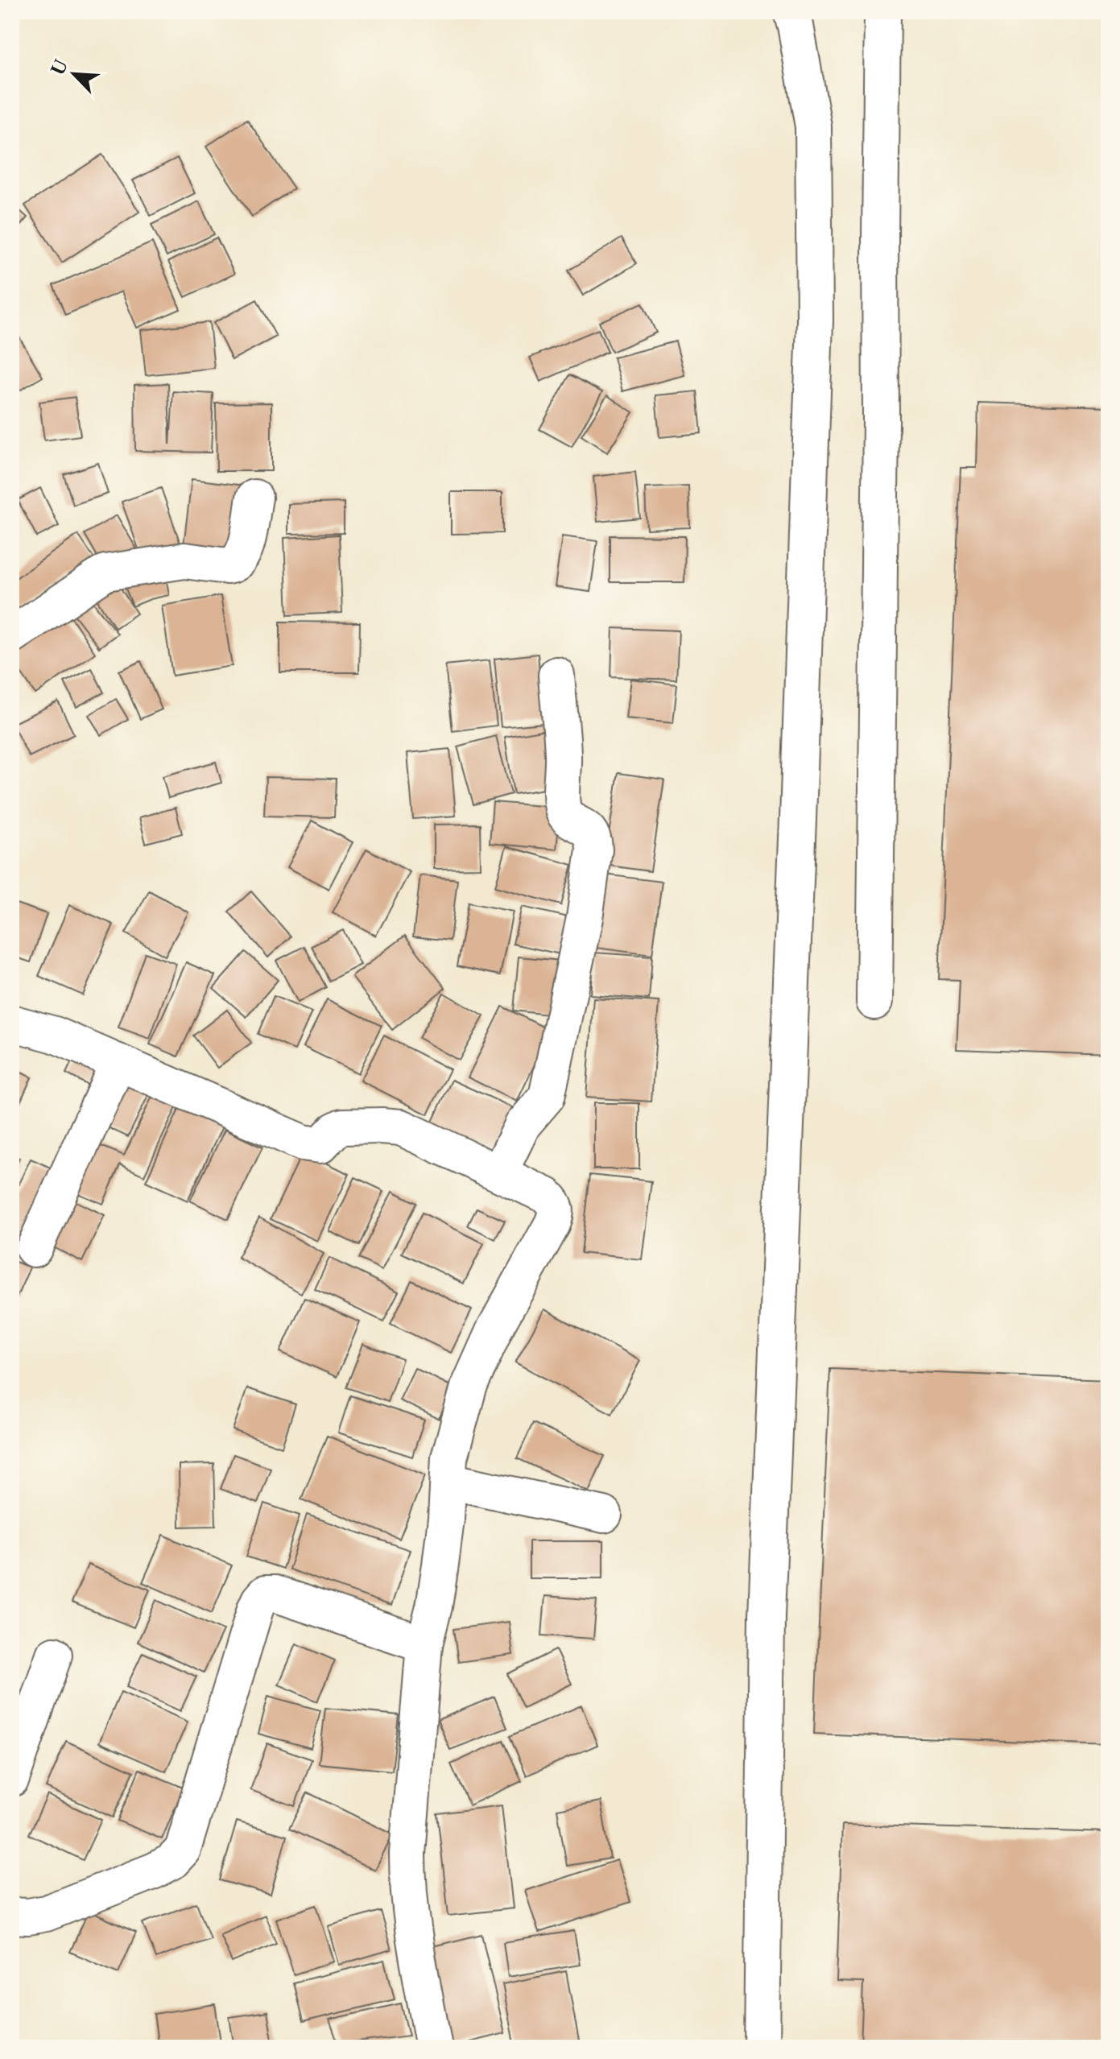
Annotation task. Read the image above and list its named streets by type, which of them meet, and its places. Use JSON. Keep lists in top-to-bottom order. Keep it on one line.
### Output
{"north":"top left"}
